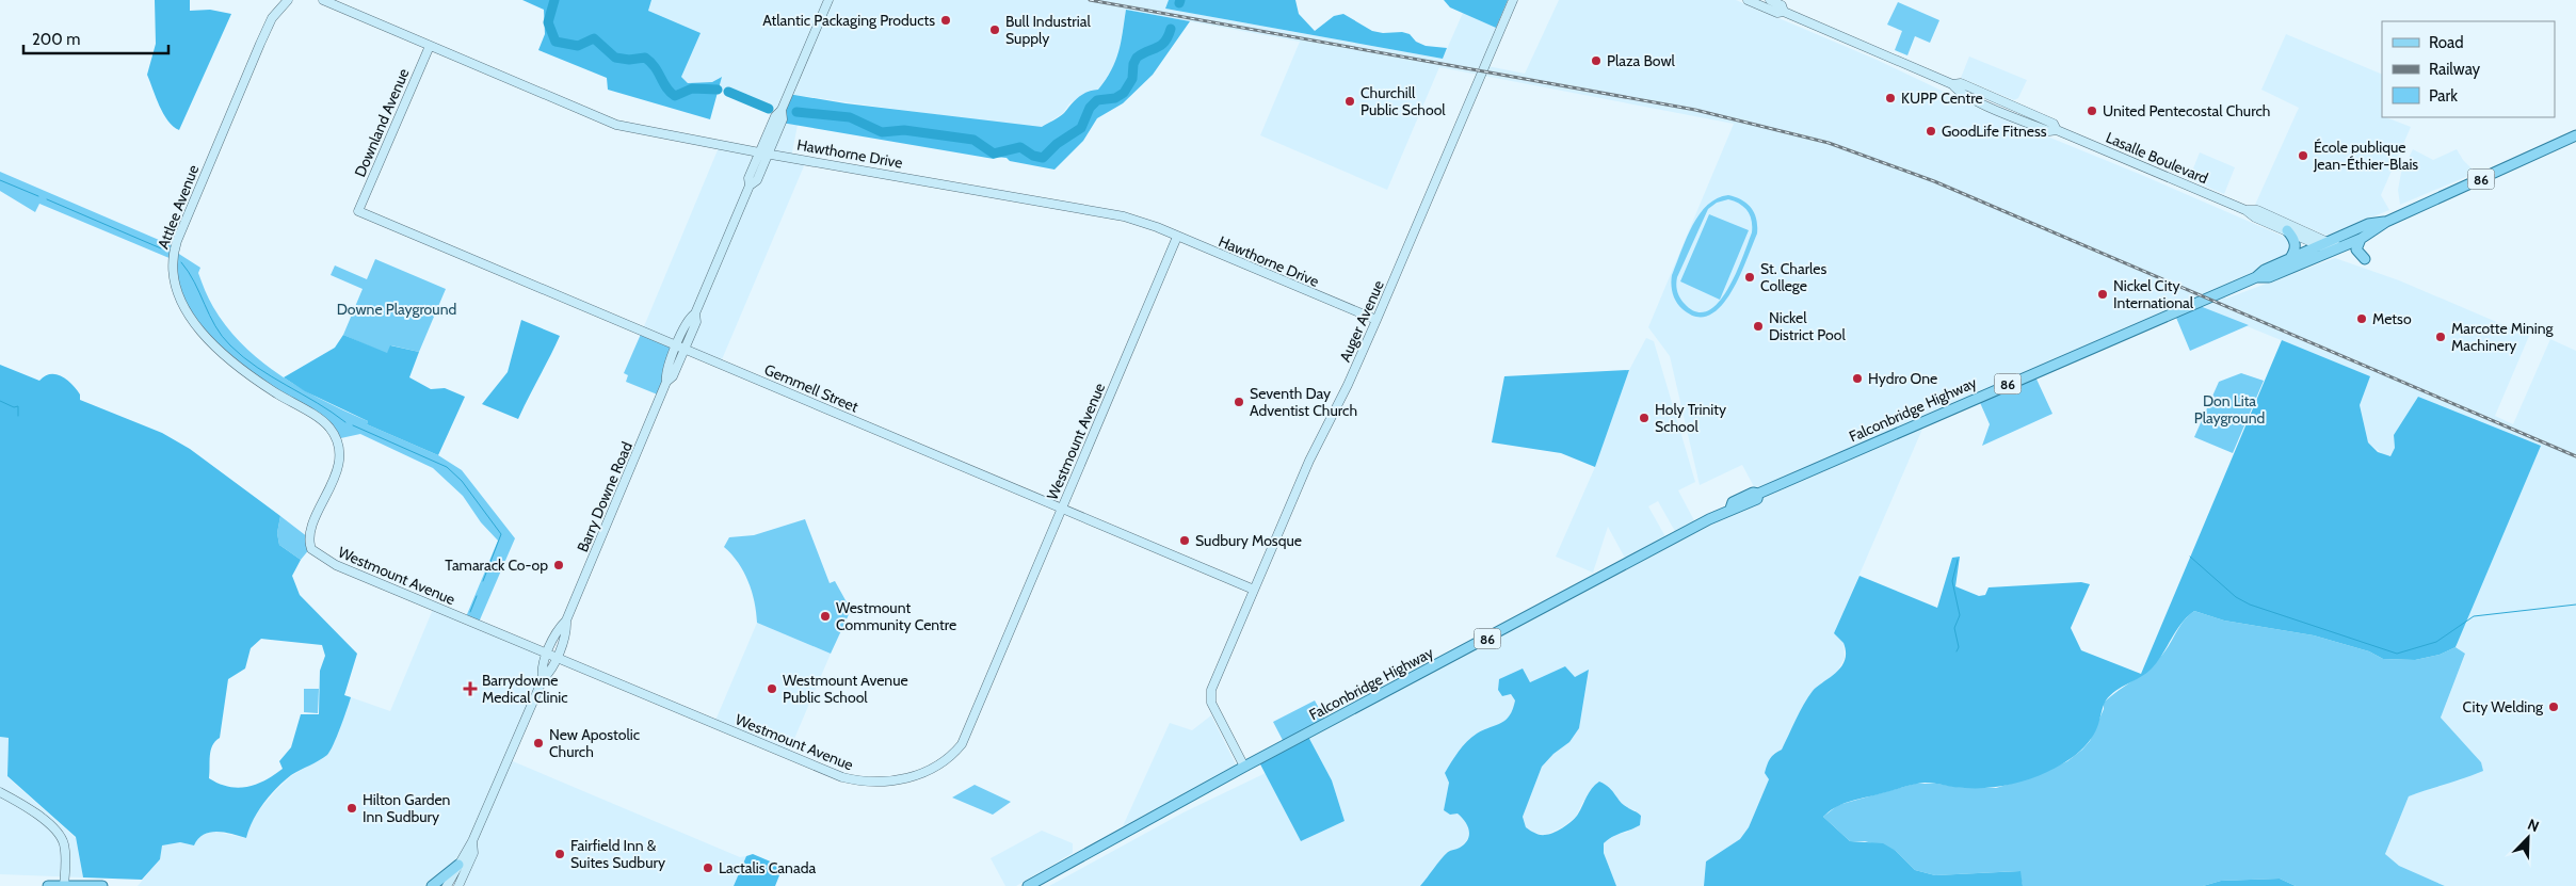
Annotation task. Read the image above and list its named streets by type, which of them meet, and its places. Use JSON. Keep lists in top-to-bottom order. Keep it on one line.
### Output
{"streets":{"main road":["86","Falconbridge Highway"],"street":["Downland Avenue","Hawthorne Drive","Lasalle Boulevard","Attlee Avenue","Auger Avenue","Gemmell Street","Westmount Avenue","Barry Downe Road"]},"crossings":[["Downland Avenue","Hawthorne Drive"],["Downland Avenue","Gemmell Street"],["Hawthorne Drive","Auger Avenue"],["Hawthorne Drive","Westmount Avenue"],["Hawthorne Drive","Barry Downe Road"],["Lasalle Boulevard","Falconbridge Highway"],["Attlee Avenue","Westmount Avenue"],["Auger Avenue","Gemmell Street"],["Auger Avenue","Falconbridge Highway"],["Gemmell Street","Westmount Avenue"],["Gemmell Street","Barry Downe Road"],["Westmount Avenue","Barry Downe Road"]],"parks":["Downe Playground","Don Lita Playground"],"places":{"other":["Atlantic Packaging Products","Bull Industrial Supply","Plaza Bowl","KUPP Centre","Churchill Public School","United Pentecostal Church","GoodLife Fitness","École publique Jean-Éthier-Blais","St. Charles College","Nickel City International","Metso","Nickel District Pool","Marcotte Mining Machinery","Hydro One","Seventh Day Adventist Church","Holy Trinity School","Sudbury Mosque","Tamarack Co-op","Westmount Community Centre","Westmount Avenue Public School","City Welding","New Apostolic Church","Hilton Garden Inn Sudbury","Fairfield Inn & Suites Sudbury","Lactalis Canada"],"health":["Barrydowne Medical Clinic"]},"legend":["Road","Railway","Park"],"scale_bar":"200 m","north":"top right"}
